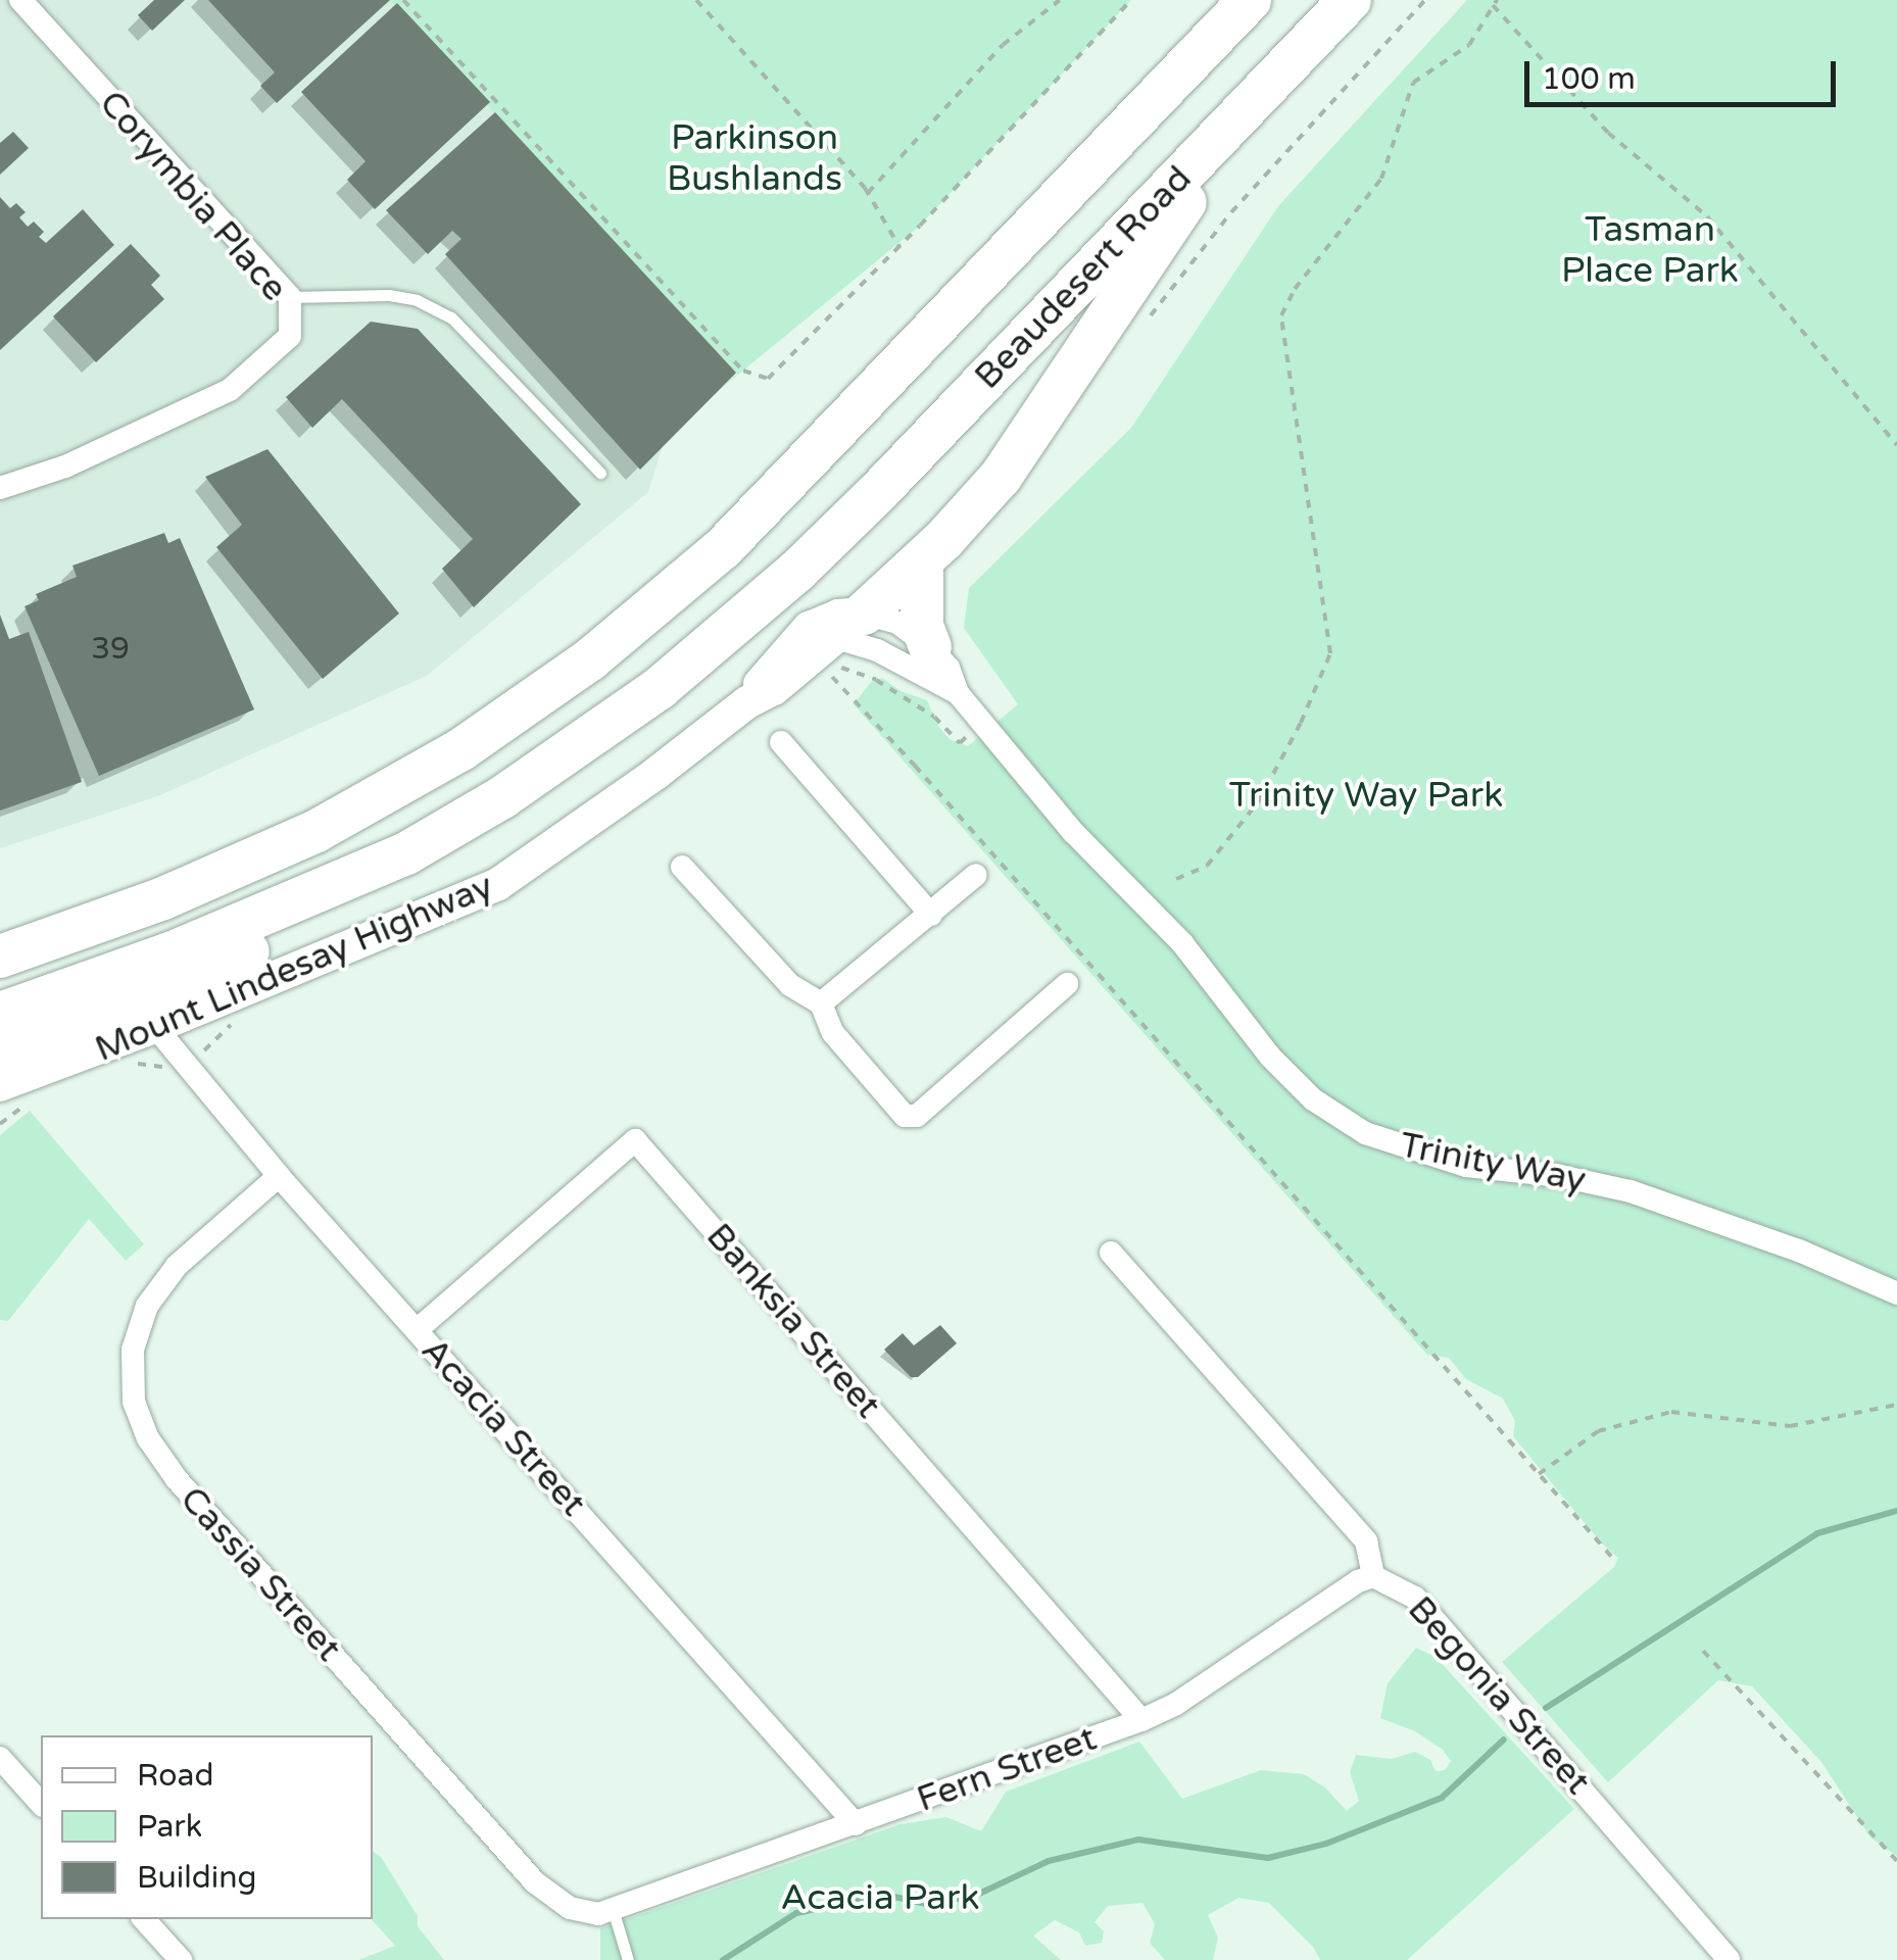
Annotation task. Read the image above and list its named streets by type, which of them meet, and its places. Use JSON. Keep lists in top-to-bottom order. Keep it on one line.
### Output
{"streets":{"highway":["Beaudesert Road","Mount Lindesay Highway"],"street":["Corymbia Place","Trinity Way","Banksia Street","Acacia Street","Cassia Street","Begonia Street","Fern Street"]},"crossings":[["Beaudesert Road","Mount Lindesay Highway"],["Mount Lindesay Highway","Trinity Way"],["Mount Lindesay Highway","Acacia Street"],["Banksia Street","Acacia Street"],["Banksia Street","Fern Street"],["Acacia Street","Cassia Street"],["Acacia Street","Fern Street"],["Cassia Street","Fern Street"],["Begonia Street","Fern Street"]],"parks":["Parkinson Bushlands","Tasman Place Park","Trinity Way Park","Acacia Park"],"house_numbers":["39"],"legend":["Road","Park","Building"],"scale_bar":"100 m"}
